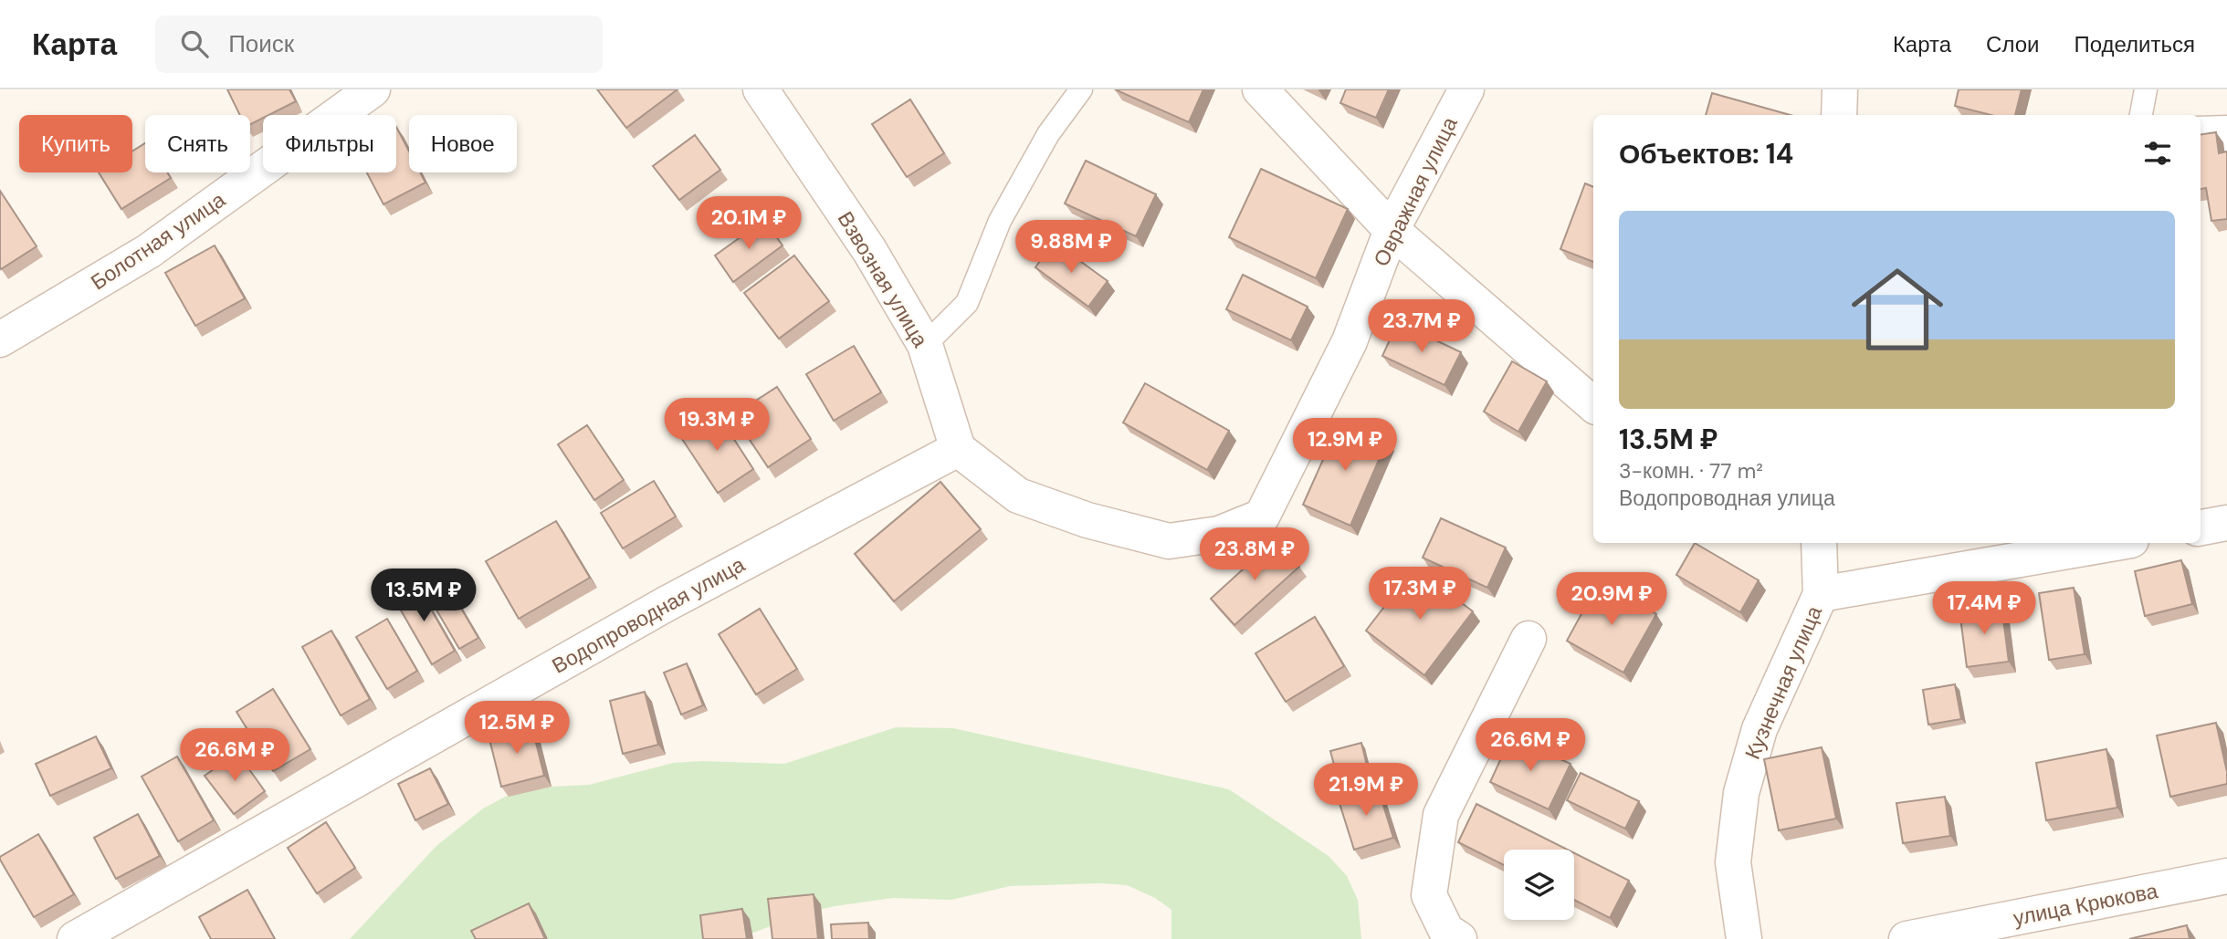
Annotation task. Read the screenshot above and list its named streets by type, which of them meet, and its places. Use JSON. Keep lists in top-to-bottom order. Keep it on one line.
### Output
{"streets":{"street":["Овражная улица","Болотная улица","Взвозная улица","Водопроводная улица","Кузнечная улица","улица Крюкова"]},"crossings":[["Овражная улица","Взвозная улица"],["Овражная улица","Водопроводная улица"],["Взвозная улица","Водопроводная улица"]],"page":{"header":"Карта","search":"Поиск","nav":["Карта","Слои","Поделиться"],"chip":["Купить","Снять","Фильтры","Новое"],"heading":"Объектов: 14","list":[{"name":"13.5M ₽","note":"3-комн. · 77 m² · Водопроводная улица"}],"price":["20.1M ₽","9.88M ₽","23.7M ₽","19.3M ₽","12.9M ₽","23.8M ₽","17.3M ₽","13.5M ₽","20.9M ₽","17.4M ₽","12.5M ₽","26.6M ₽","26.6M ₽","21.9M ₽"]}}
